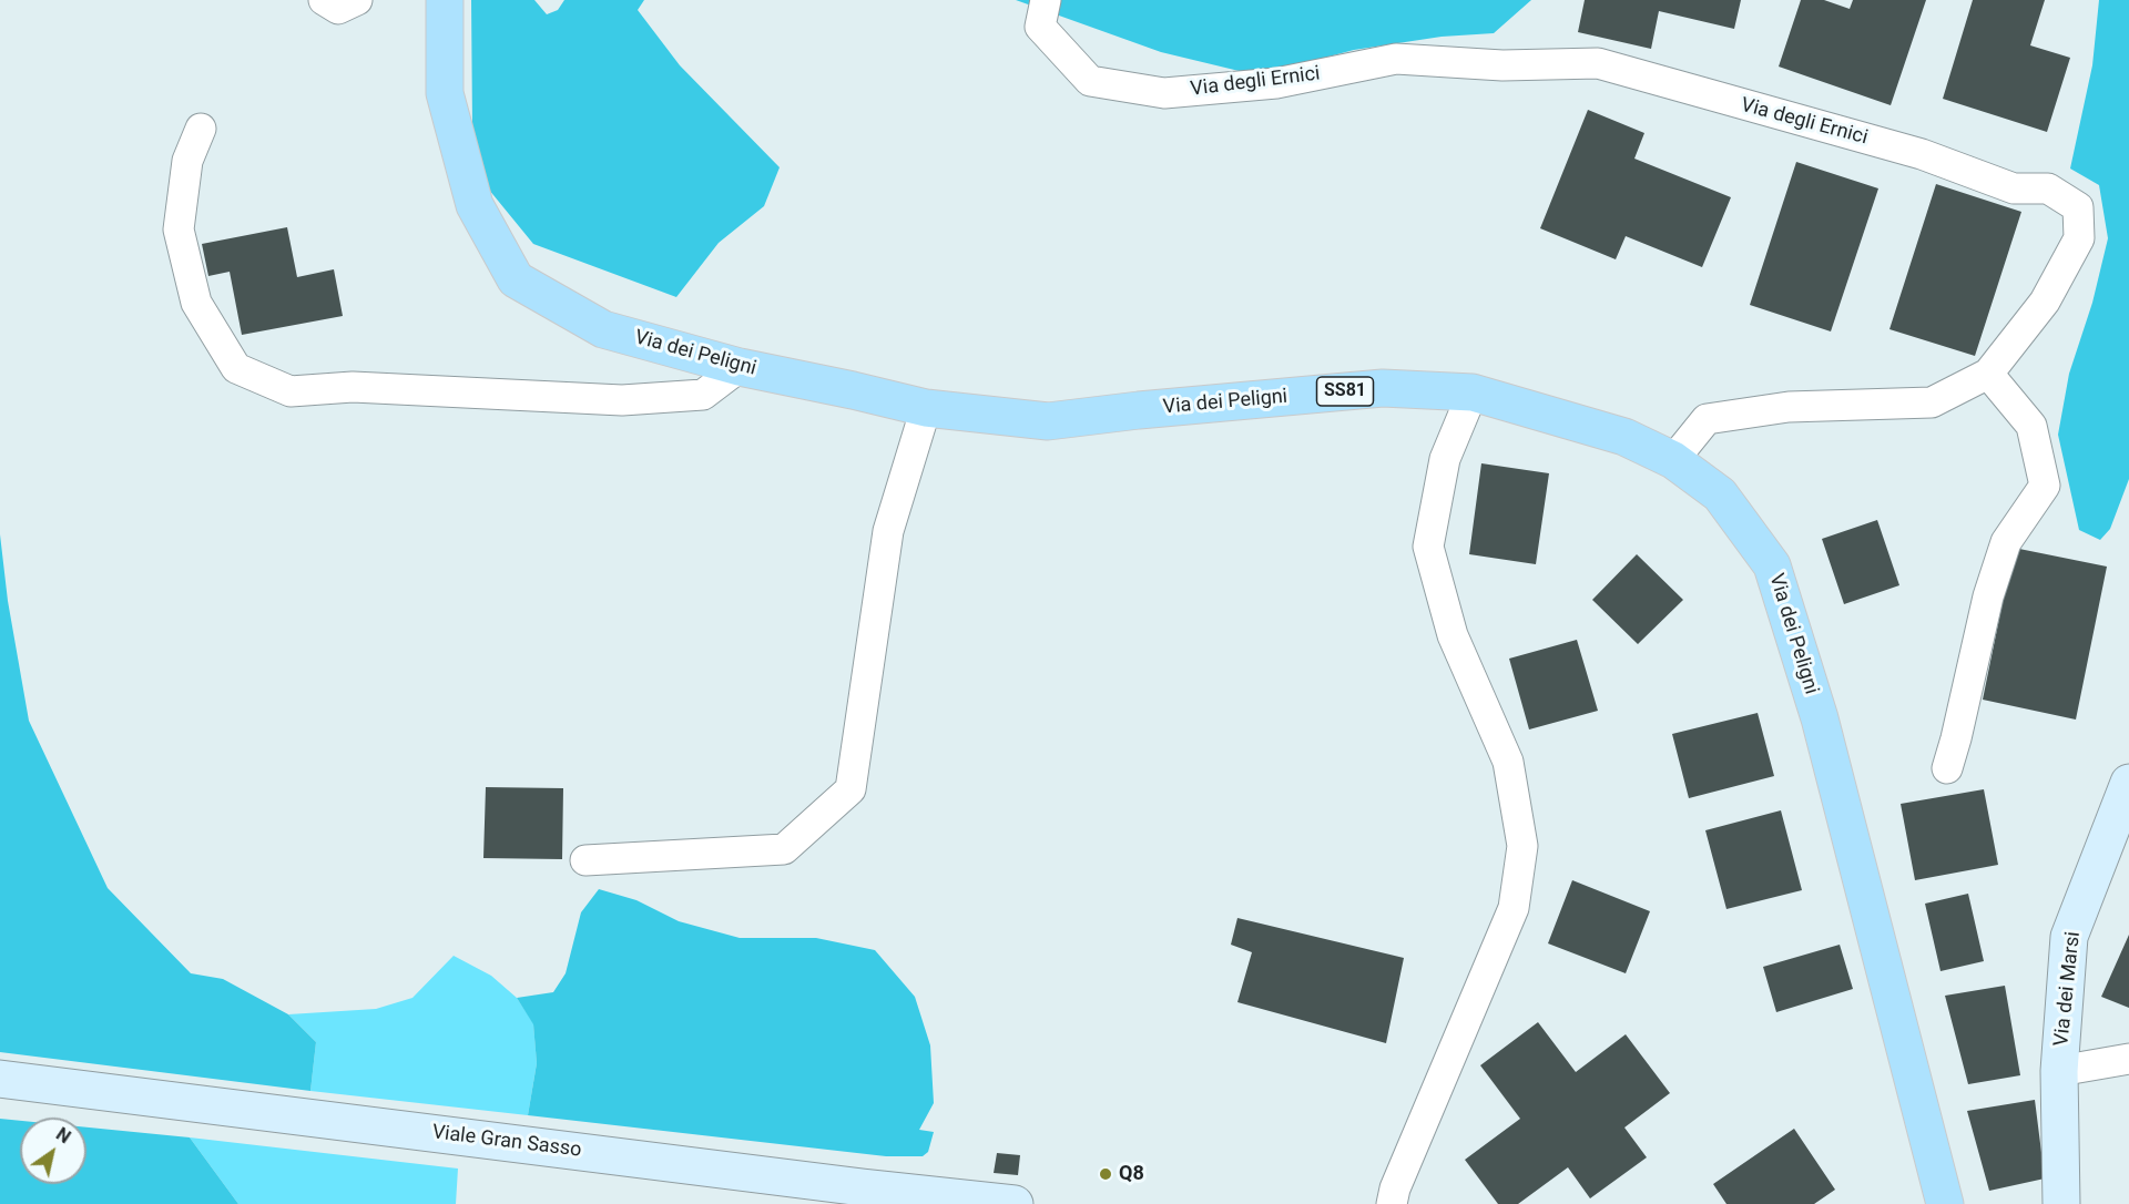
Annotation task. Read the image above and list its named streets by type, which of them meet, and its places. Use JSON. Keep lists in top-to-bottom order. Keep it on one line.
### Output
{"streets":{"main road":["Via dei Peligni","SS81","Via dei Marsi","Viale Gran Sasso"],"street":["Via degli Ernici"]},"crossings":[["Via degli Ernici","Via dei Peligni"]],"places":["Q8"],"north":"top right"}
